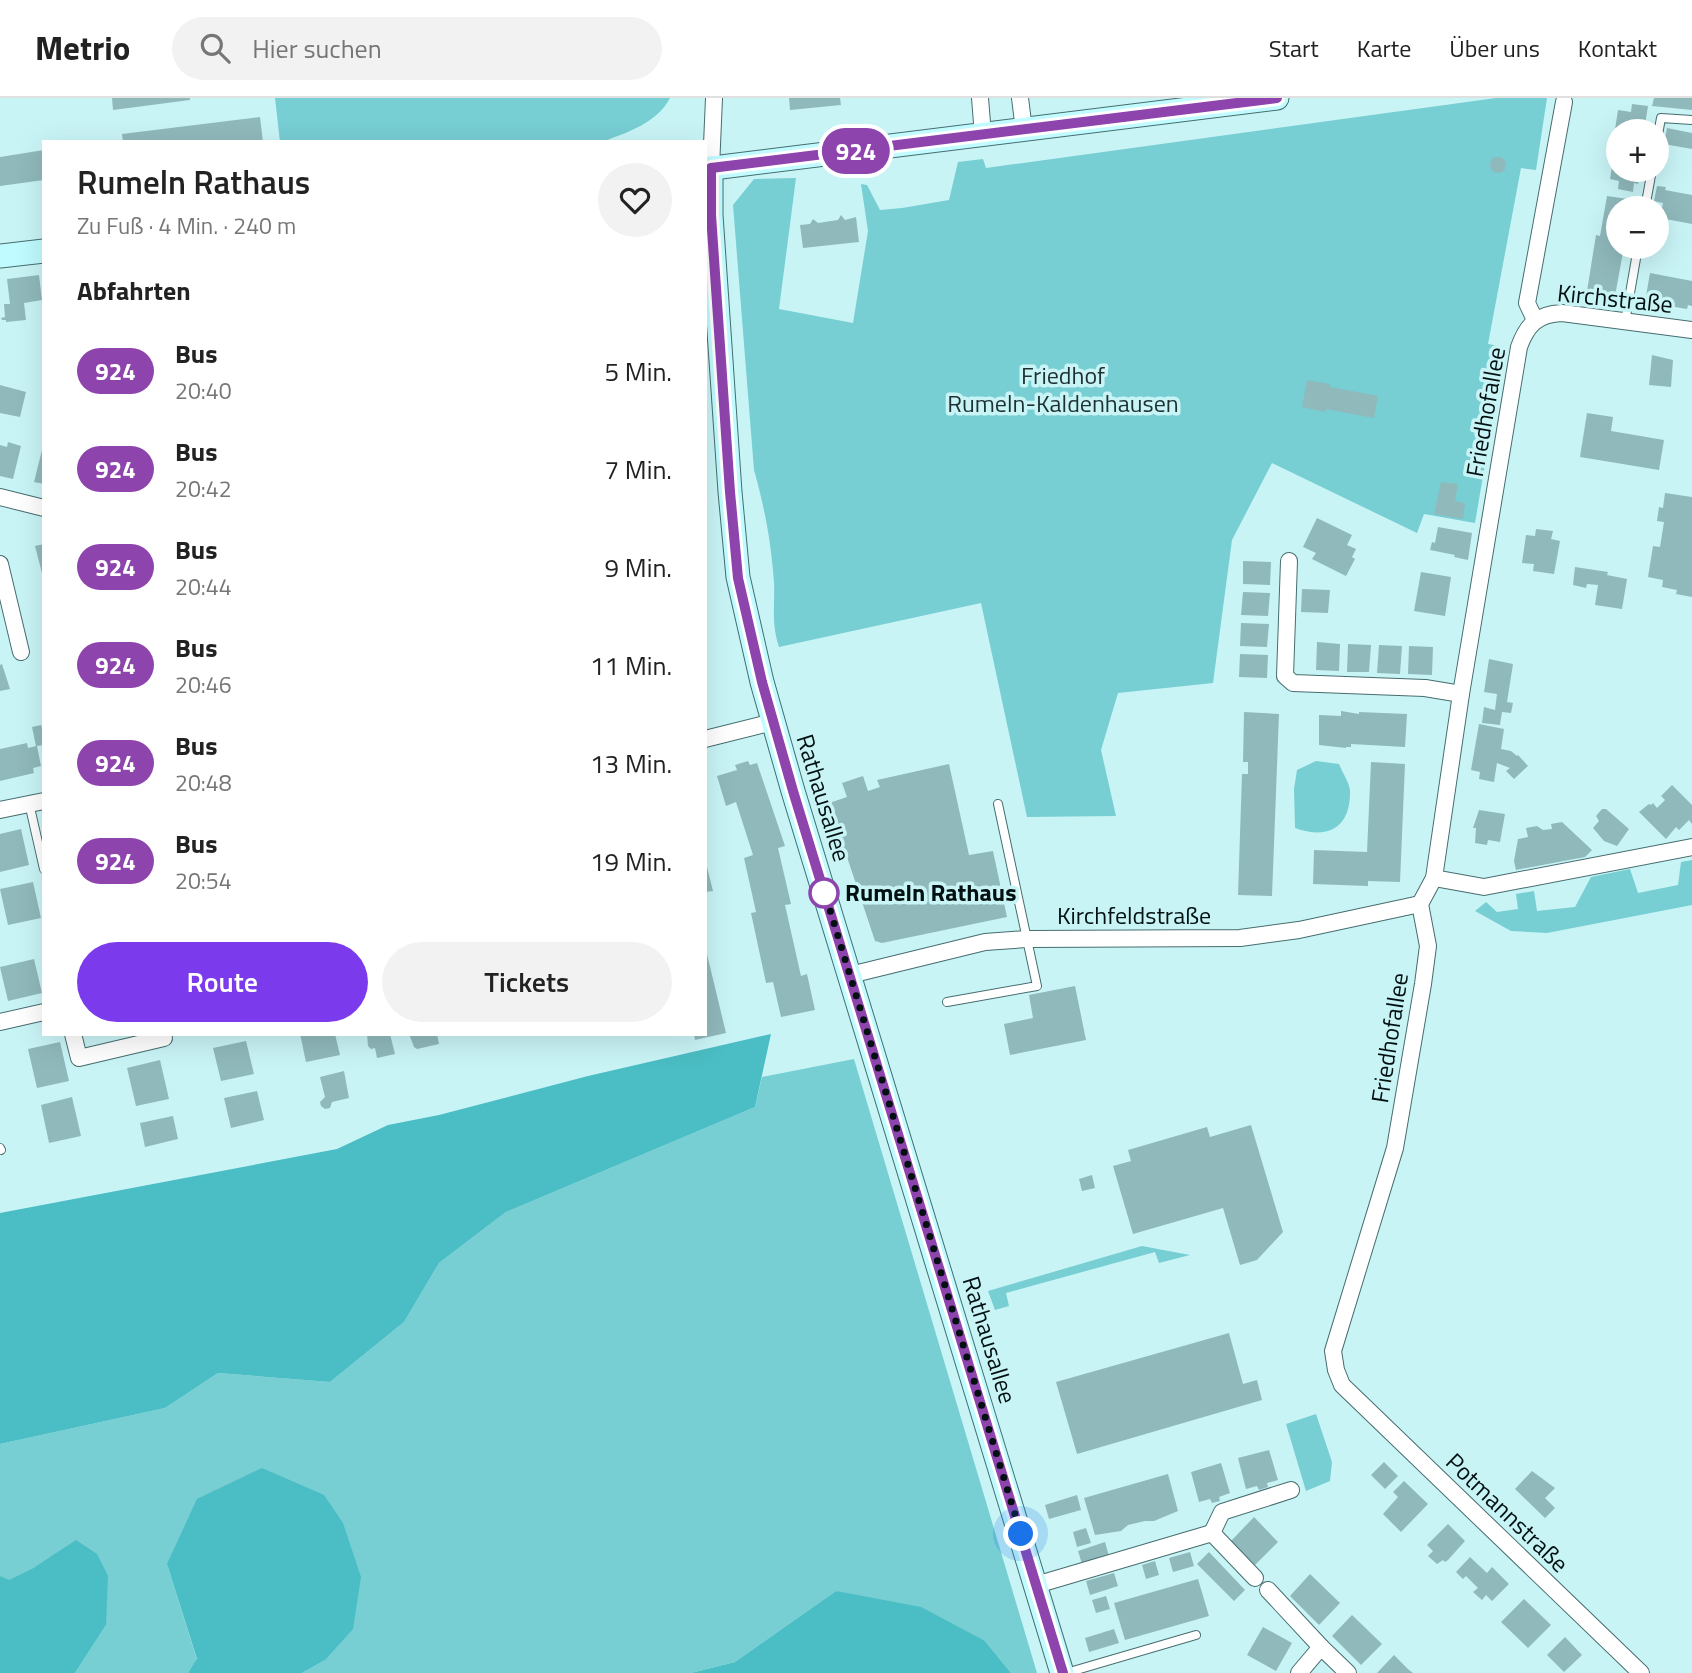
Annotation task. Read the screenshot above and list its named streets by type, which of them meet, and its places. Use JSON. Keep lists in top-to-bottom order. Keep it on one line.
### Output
{"streets":{"main road":["Rathausallee"],"street":["Kirchstraße","Friedhofallee","Kirchfeldstraße","Potmannstraße"]},"crossings":[["Kirchstraße","Friedhofallee"],["Friedhofallee","Kirchfeldstraße"],["Friedhofallee","Potmannstraße"],["Rathausallee","Kirchfeldstraße"]],"parks":["Friedhof Rumeln-Kaldenhausen"],"places":["Rumeln Rathaus"],"lines":["bus line 924"],"page":{"header":"Metrio","search":"Hier suchen","nav":["Start","Karte","Über uns","Kontakt"],"on_map":"924","map_buttons":["+","−"],"heading":[["Rumeln Rathaus","Zu Fuß · 4 Min. · 240 m"],"Abfahrten"],"list":[{"mark":"924","name":"Bus","note":"20:40","value":"5 Min."},{"mark":"924","name":"Bus","note":"20:42","value":"7 Min."},{"mark":"924","name":"Bus","note":"20:44","value":"9 Min."},{"mark":"924","name":"Bus","note":"20:46","value":"11 Min."},{"mark":"924","name":"Bus","note":"20:48","value":"13 Min."},{"mark":"924","name":"Bus","note":"20:54","value":"19 Min."}],"buttons":["Route","Tickets"]}}
